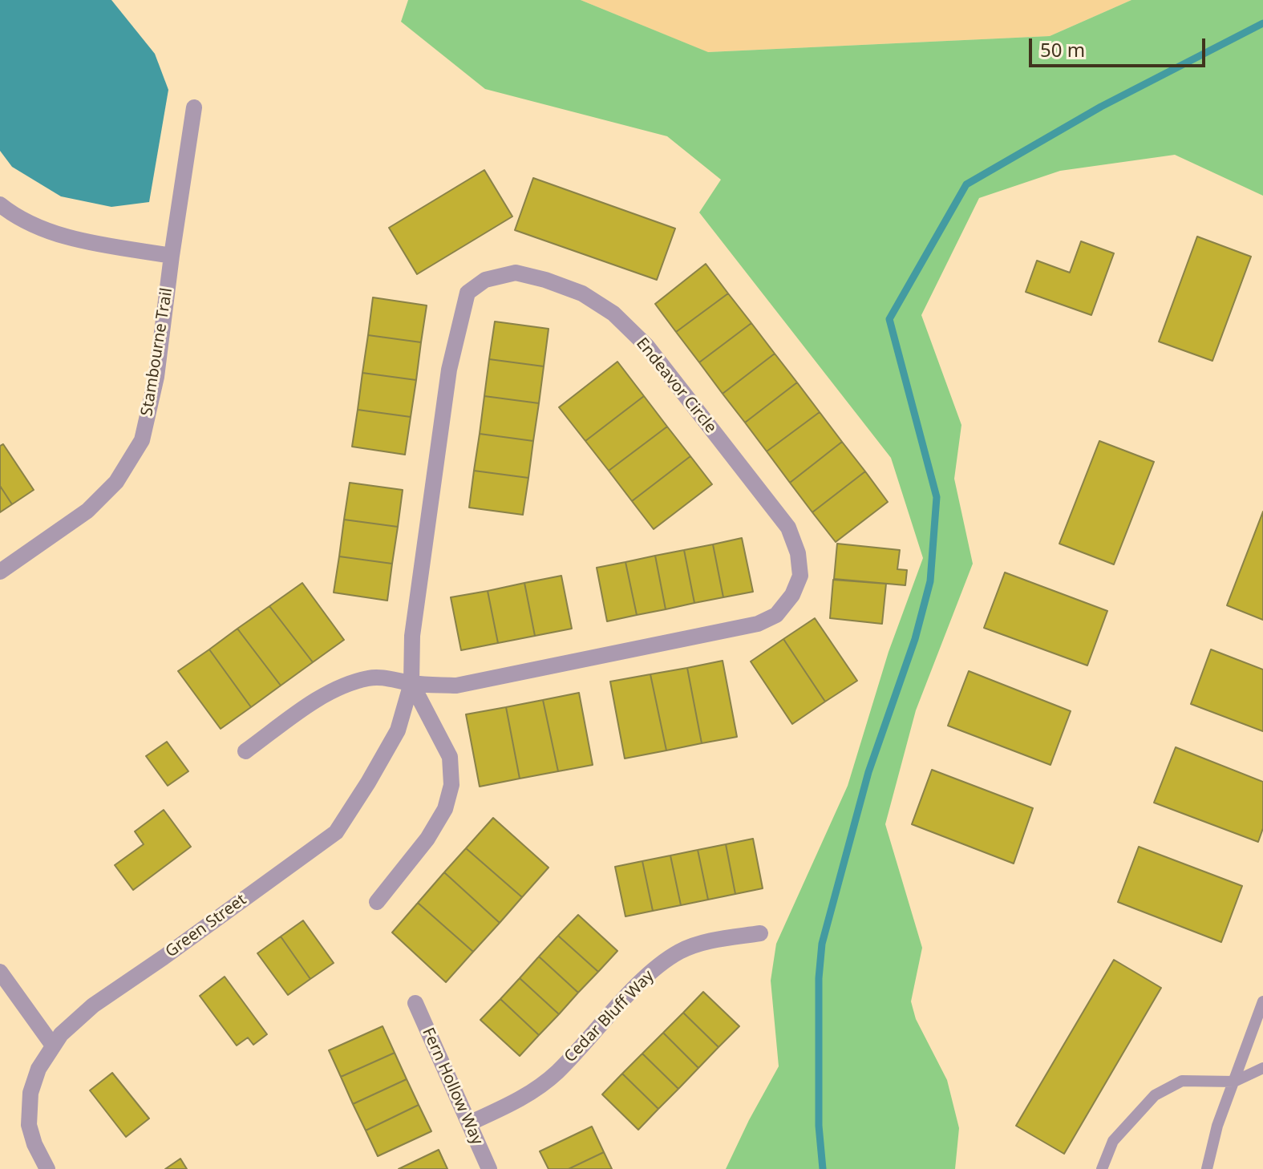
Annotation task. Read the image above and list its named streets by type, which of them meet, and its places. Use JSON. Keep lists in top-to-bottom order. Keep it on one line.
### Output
{"streets":{"street":["Stambourne Trail","Endeavor Circle","Green Street","Cedar Bluff Way","Fern Hollow Way"]},"crossings":[["Endeavor Circle","Green Street"],["Cedar Bluff Way","Fern Hollow Way"]],"scale_bar":"50 m"}
